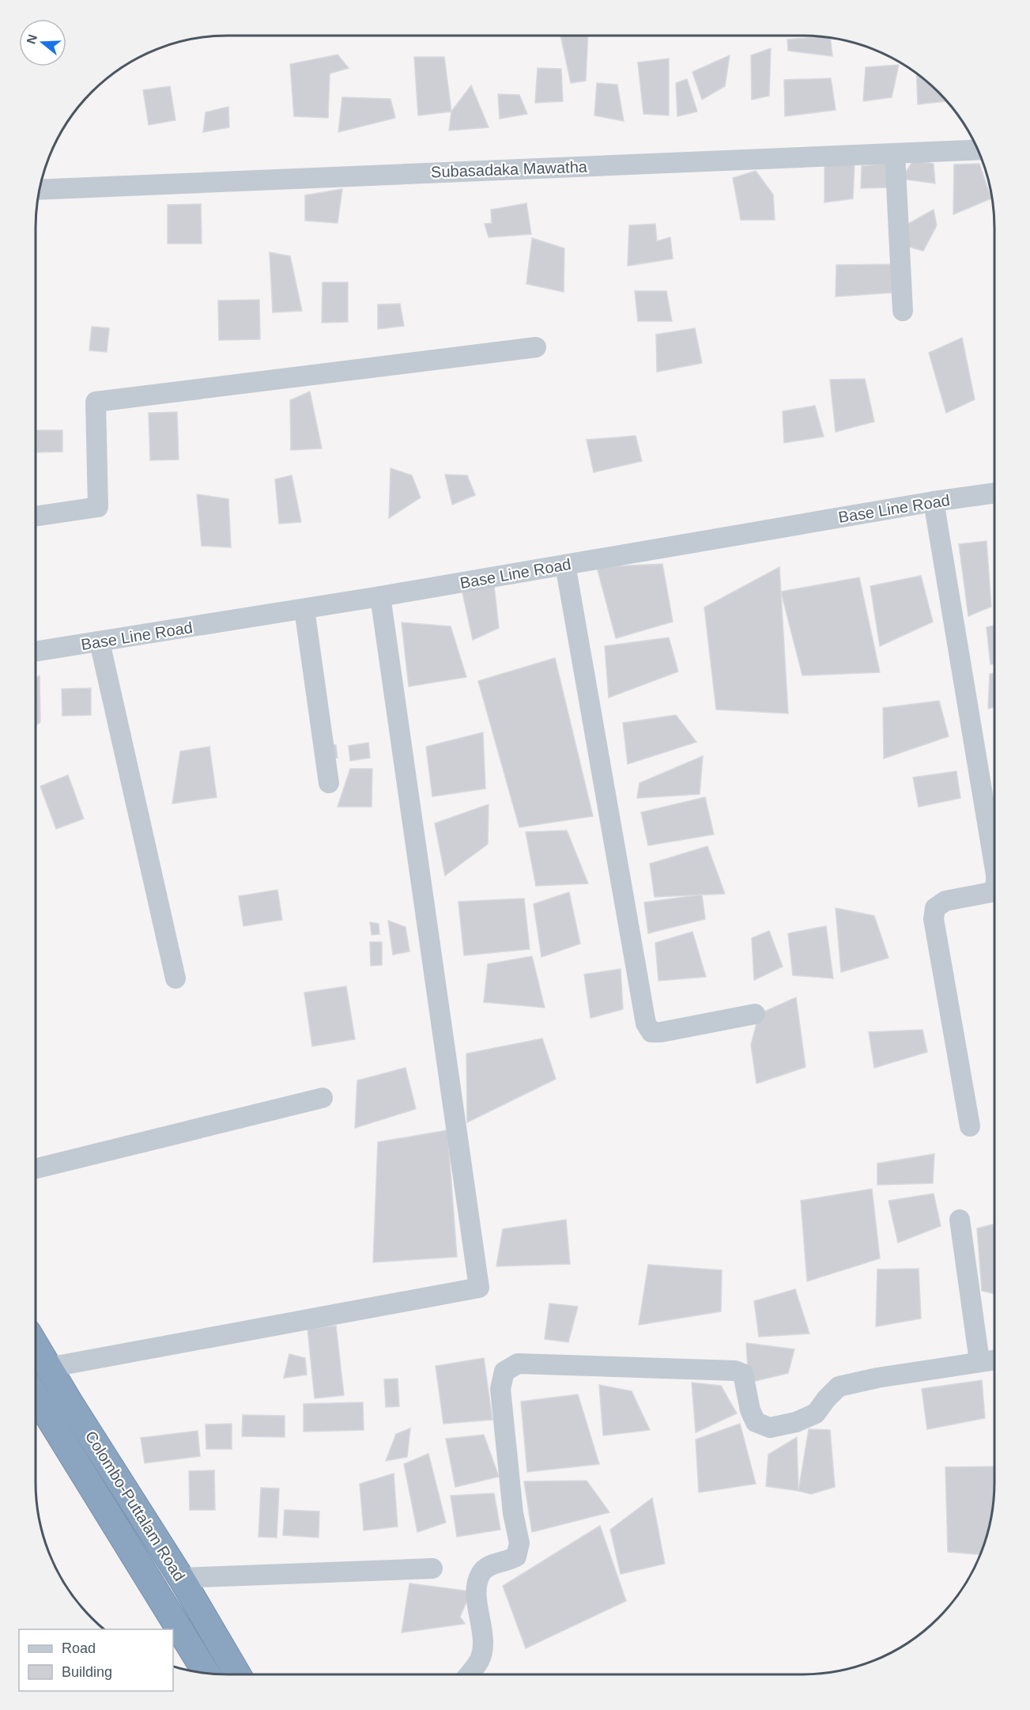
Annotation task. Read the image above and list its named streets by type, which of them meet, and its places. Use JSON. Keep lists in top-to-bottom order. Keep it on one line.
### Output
{"streets":{"highway":["Colombo-Puttalam Road"],"street":["Subasadaka Mawatha","Base Line Road"]},"legend":["Road","Building"],"north":"left"}
